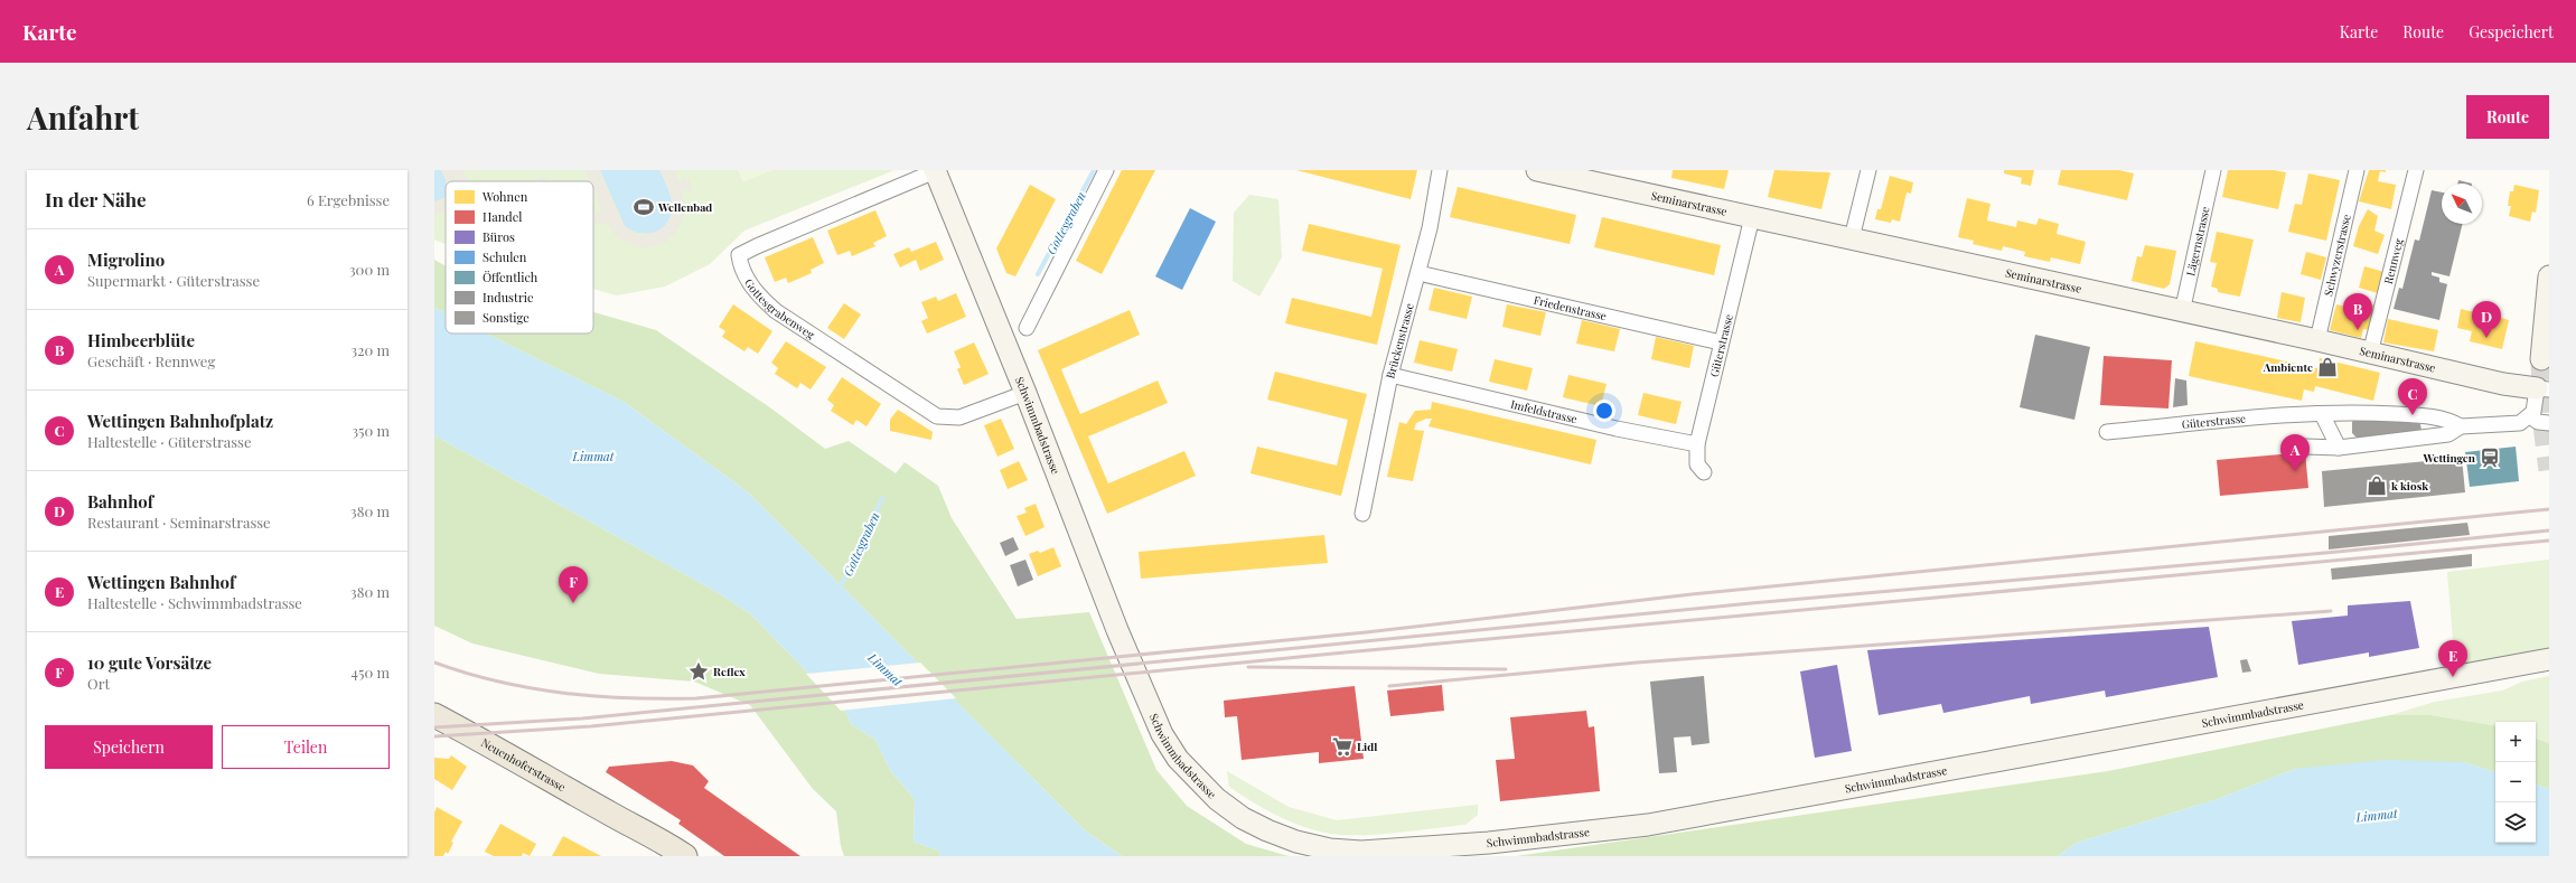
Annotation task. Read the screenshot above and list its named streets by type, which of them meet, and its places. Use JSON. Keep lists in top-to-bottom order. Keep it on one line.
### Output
{"streets":{"main road":["Seminarstrasse","Schwimmbadstrasse","Neuenhoferstrasse"],"street":["Lägernstrasse","Schwyzerstrasse","Rennweg","Gottesgrabenweg","Friedenstrasse","Brückenstrasse","Güterstrasse","Imfeldstrasse"]},"crossings":[["Seminarstrasse","Lägernstrasse"],["Seminarstrasse","Schwyzerstrasse"],["Seminarstrasse","Rennweg"],["Seminarstrasse","Güterstrasse"],["Gottesgrabenweg","Schwimmbadstrasse"],["Friedenstrasse","Brückenstrasse"],["Friedenstrasse","Güterstrasse"],["Brückenstrasse","Imfeldstrasse"],["Güterstrasse","Imfeldstrasse"]],"water":["Gottesgraben","Limmat"],"places":{"sports":["Wellenbad"],"shop":["Ambiente","k kiosk"],"station":["Wettingen"],"place":["Reflex"],"supermarket":["Lidl"]},"legend":["Wohnen","Handel","Büros","Schulen","Öffentlich","Industrie","Sonstige"],"north":"top left","page":{"header":"Karte","nav":["Karte","Route","Gespeichert"],"buttons":["Route",["Speichern","Teilen"]],"title":"Anfahrt","heading":["In der Nähe","6 Ergebnisse"],"list":[{"mark":"A","name":"Migrolino","note":"Supermarkt · Güterstrasse","value":"300 m"},{"mark":"B","name":"Himbeerblüte","note":"Geschäft · Rennweg","value":"320 m"},{"mark":"C","name":"Wettingen Bahnhofplatz","note":"Haltestelle · Güterstrasse","value":"350 m"},{"mark":"D","name":"Bahnhof","note":"Restaurant · Seminarstrasse","value":"380 m"},{"mark":"E","name":"Wettingen Bahnhof","note":"Haltestelle · Schwimmbadstrasse","value":"380 m"},{"mark":"F","name":"10 gute Vorsätze","note":"Ort","value":"450 m"}],"pins":["B","D","C","A","F","E"],"map_buttons":["+","−"]}}
